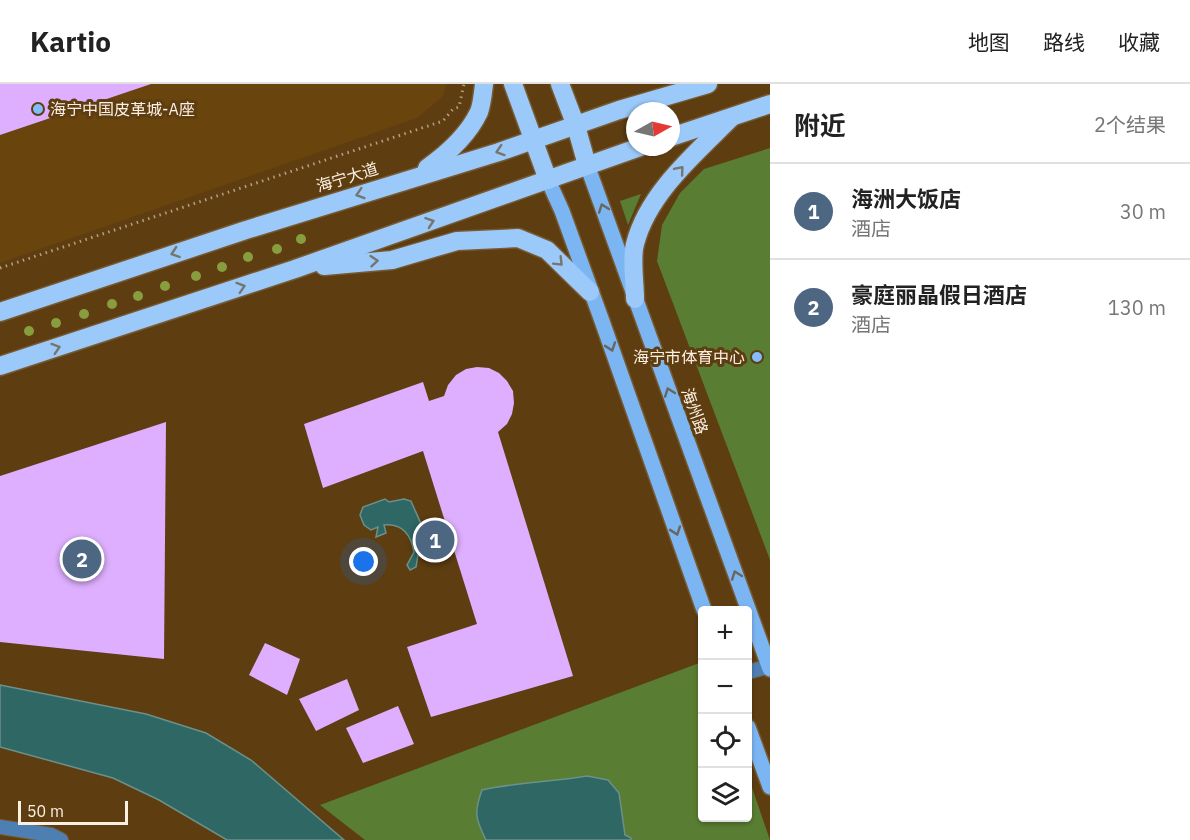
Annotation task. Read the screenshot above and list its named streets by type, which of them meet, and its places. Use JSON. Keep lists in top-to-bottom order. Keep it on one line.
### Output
{"streets":{"highway":["海宁大道"],"main road":["海州路"]},"places":["海宁中国皮革城-A座","海宁市体育中心"],"scale_bar":"50 m","north":"right","page":{"header":"Kartio","nav":["地图","路线","收藏"],"heading":["附近","2个结果"],"list":[{"mark":"1","name":"海洲大饭店","note":"酒店","value":"30 m"},{"mark":"2","name":"豪庭丽晶假日酒店","note":"酒店","value":"130 m"}],"pins":["1","2"],"map_buttons":["+","−"],"scale":"50 m"}}
